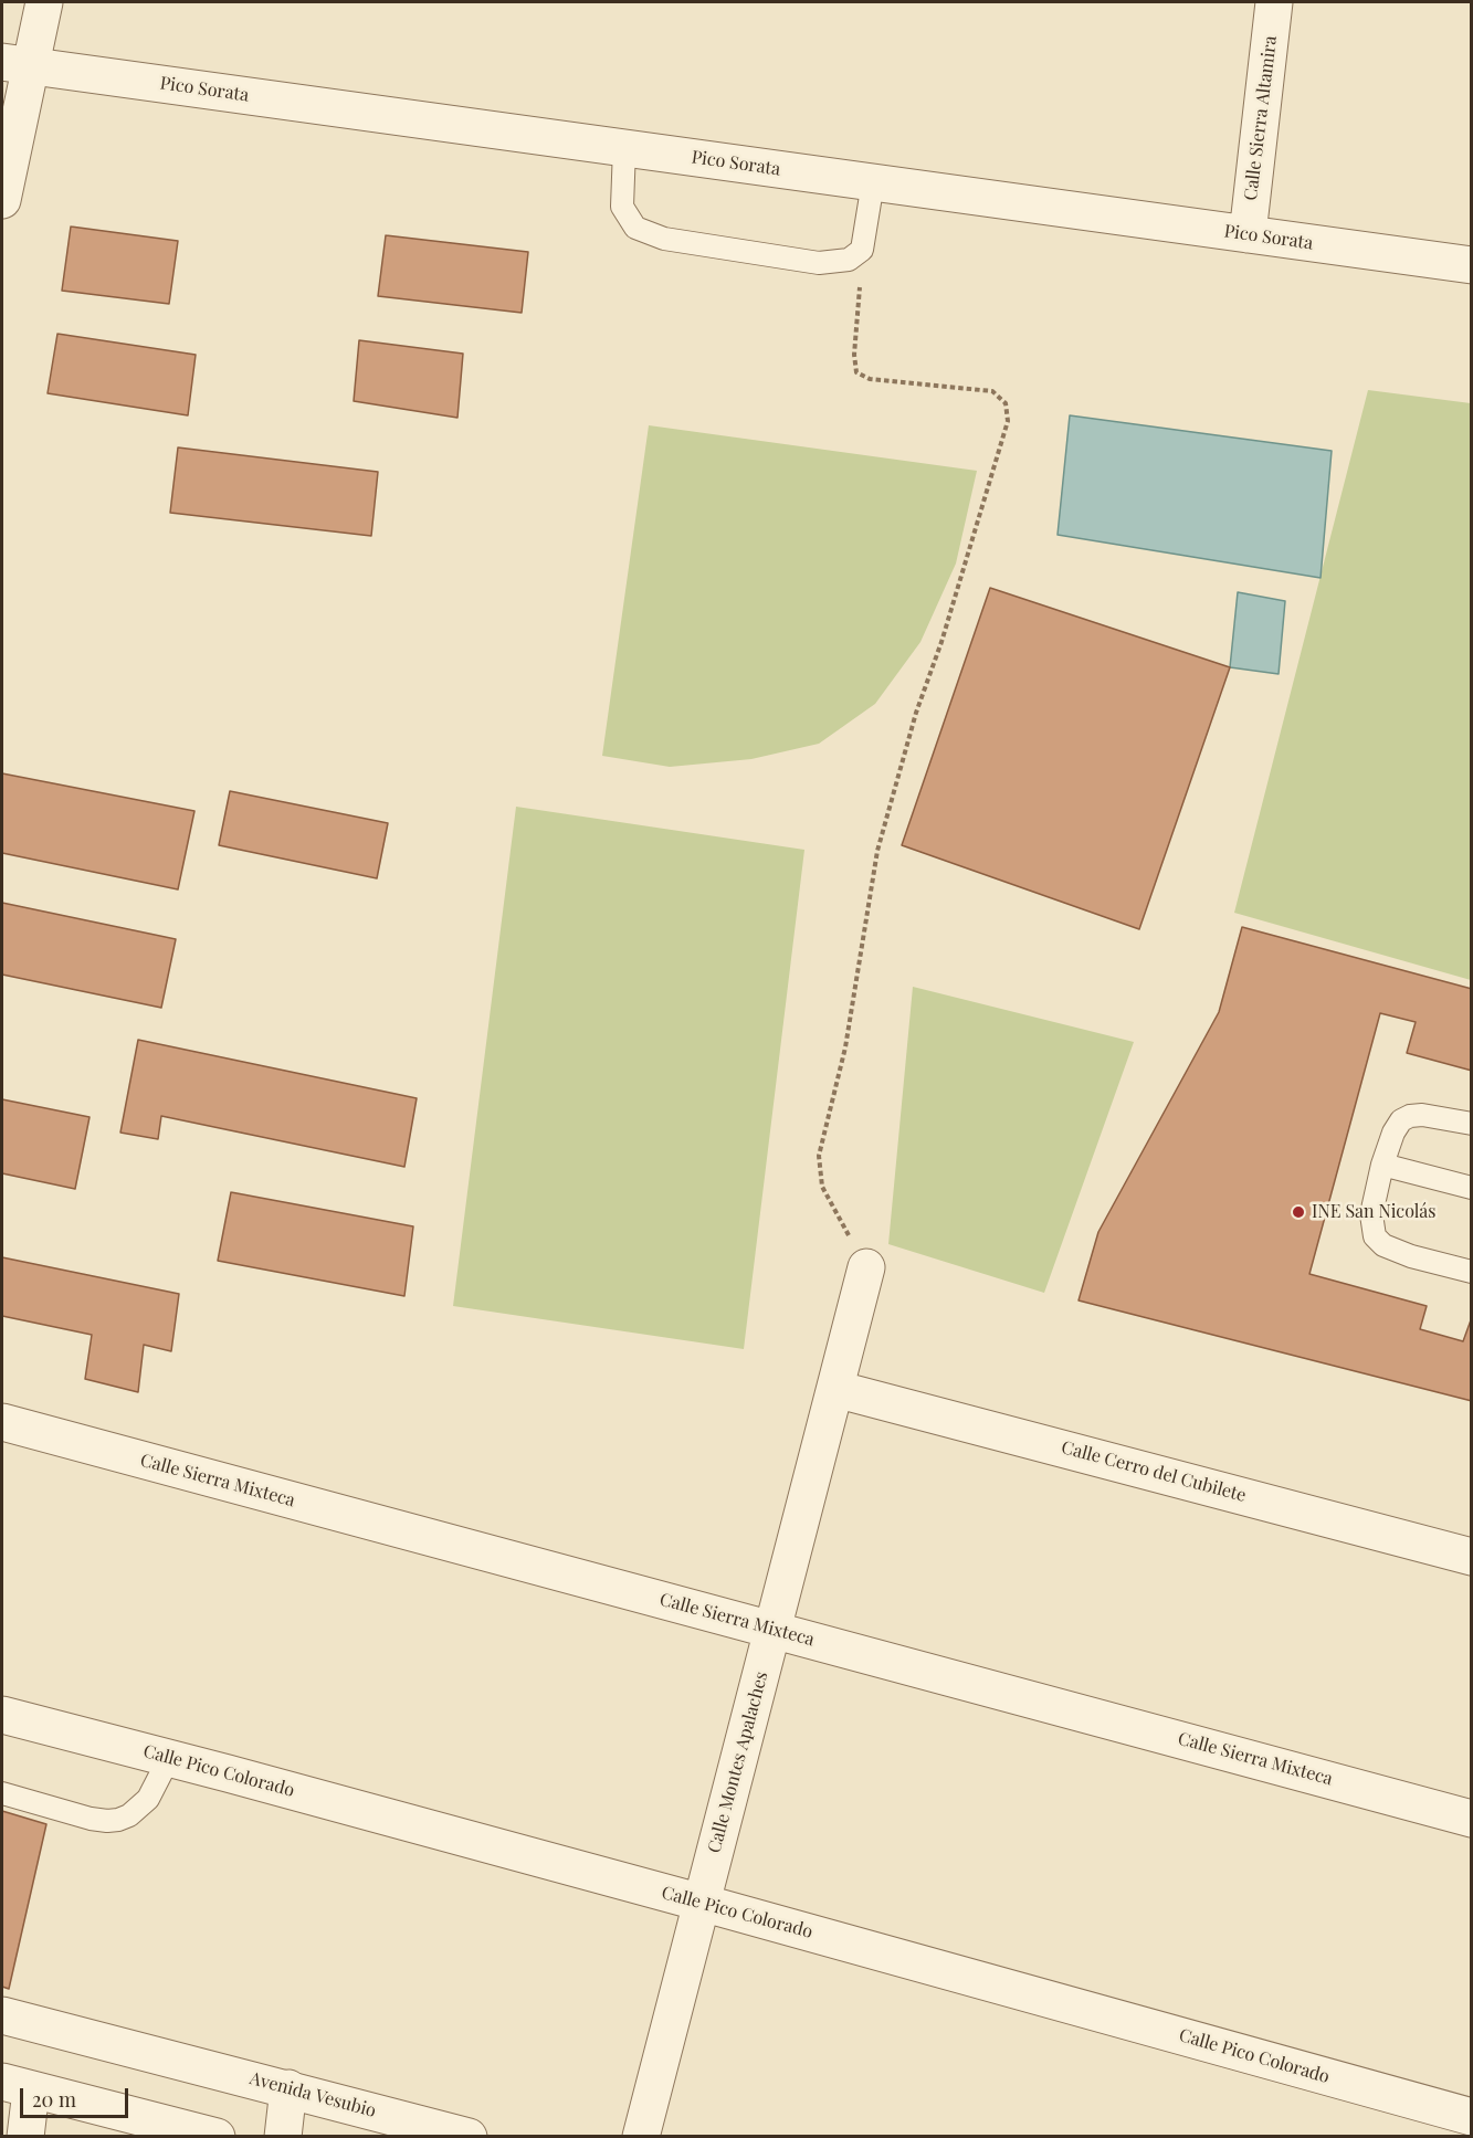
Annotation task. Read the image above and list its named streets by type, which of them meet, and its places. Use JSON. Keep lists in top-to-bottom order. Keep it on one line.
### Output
{"streets":{"street":["Pico Sorata","Calle Sierra Altamira","Calle Cerro del Cubilete","Calle Sierra Mixteca","Calle Montes Apalaches","Calle Pico Colorado","Avenida Vesubio"]},"crossings":[["Pico Sorata","Calle Sierra Altamira"],["Calle Cerro del Cubilete","Calle Montes Apalaches"],["Calle Sierra Mixteca","Calle Montes Apalaches"],["Calle Montes Apalaches","Calle Pico Colorado"]],"places":["INE San Nicolás"],"scale_bar":"20 m"}
